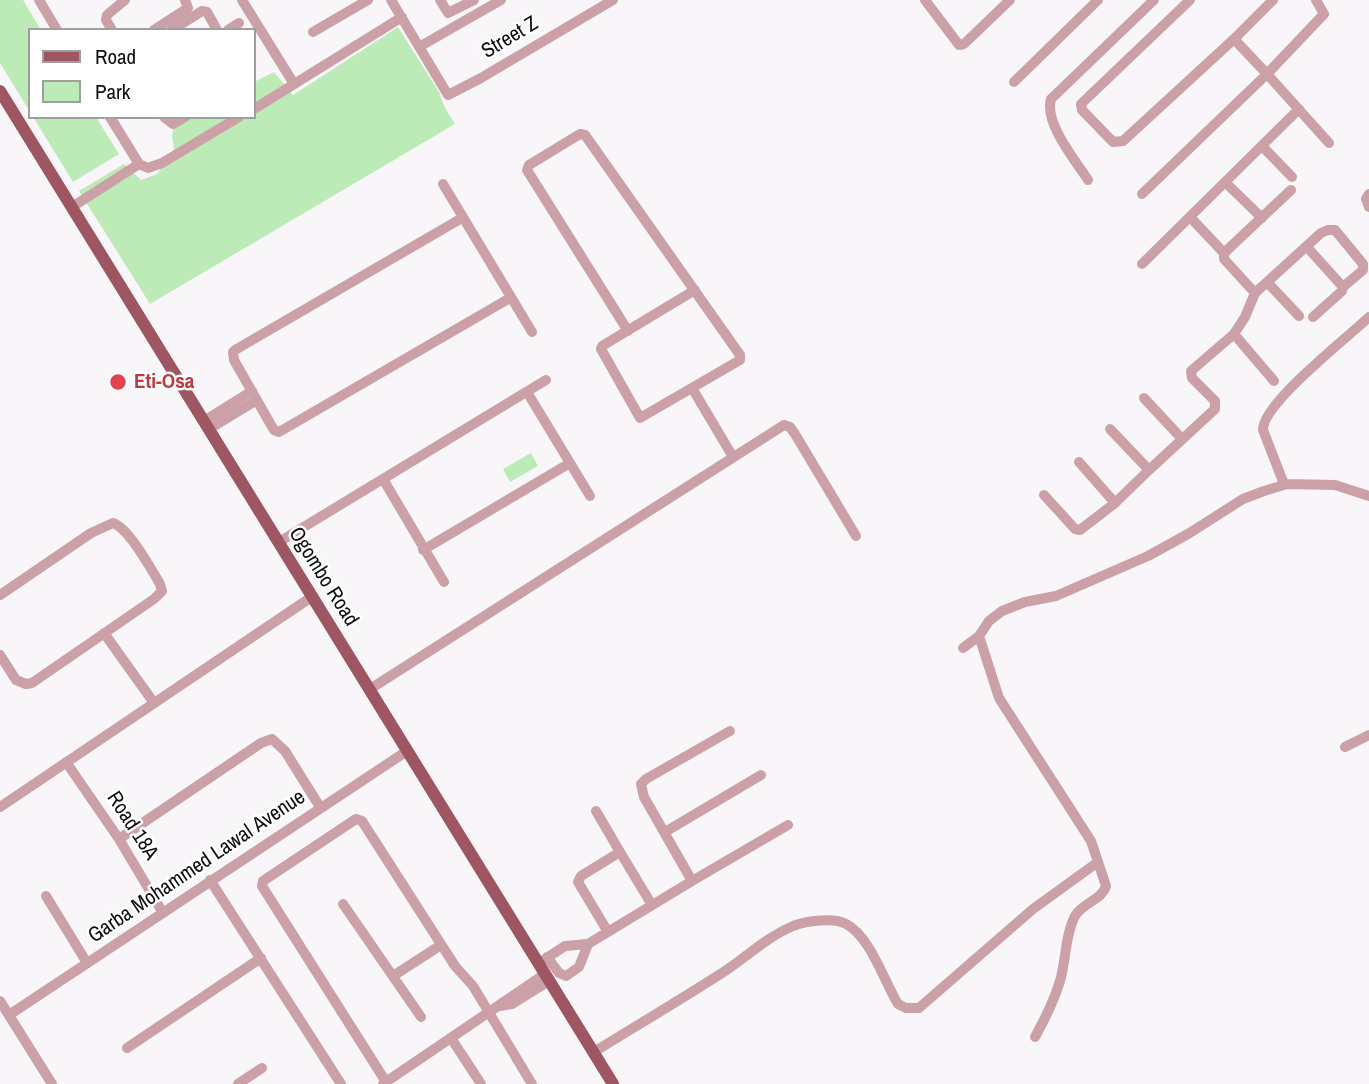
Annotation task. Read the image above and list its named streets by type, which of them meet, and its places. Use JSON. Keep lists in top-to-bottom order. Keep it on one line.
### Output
{"streets":{"main road":["Ogombo Road"],"street":["Street Z","Road 18A","Garba Mohammed Lawal Avenue"]},"crossings":[["Ogombo Road","Garba Mohammed Lawal Avenue"],["Road 18A","Garba Mohammed Lawal Avenue"]],"places":["Eti-Osa"],"legend":["Road","Park"]}
